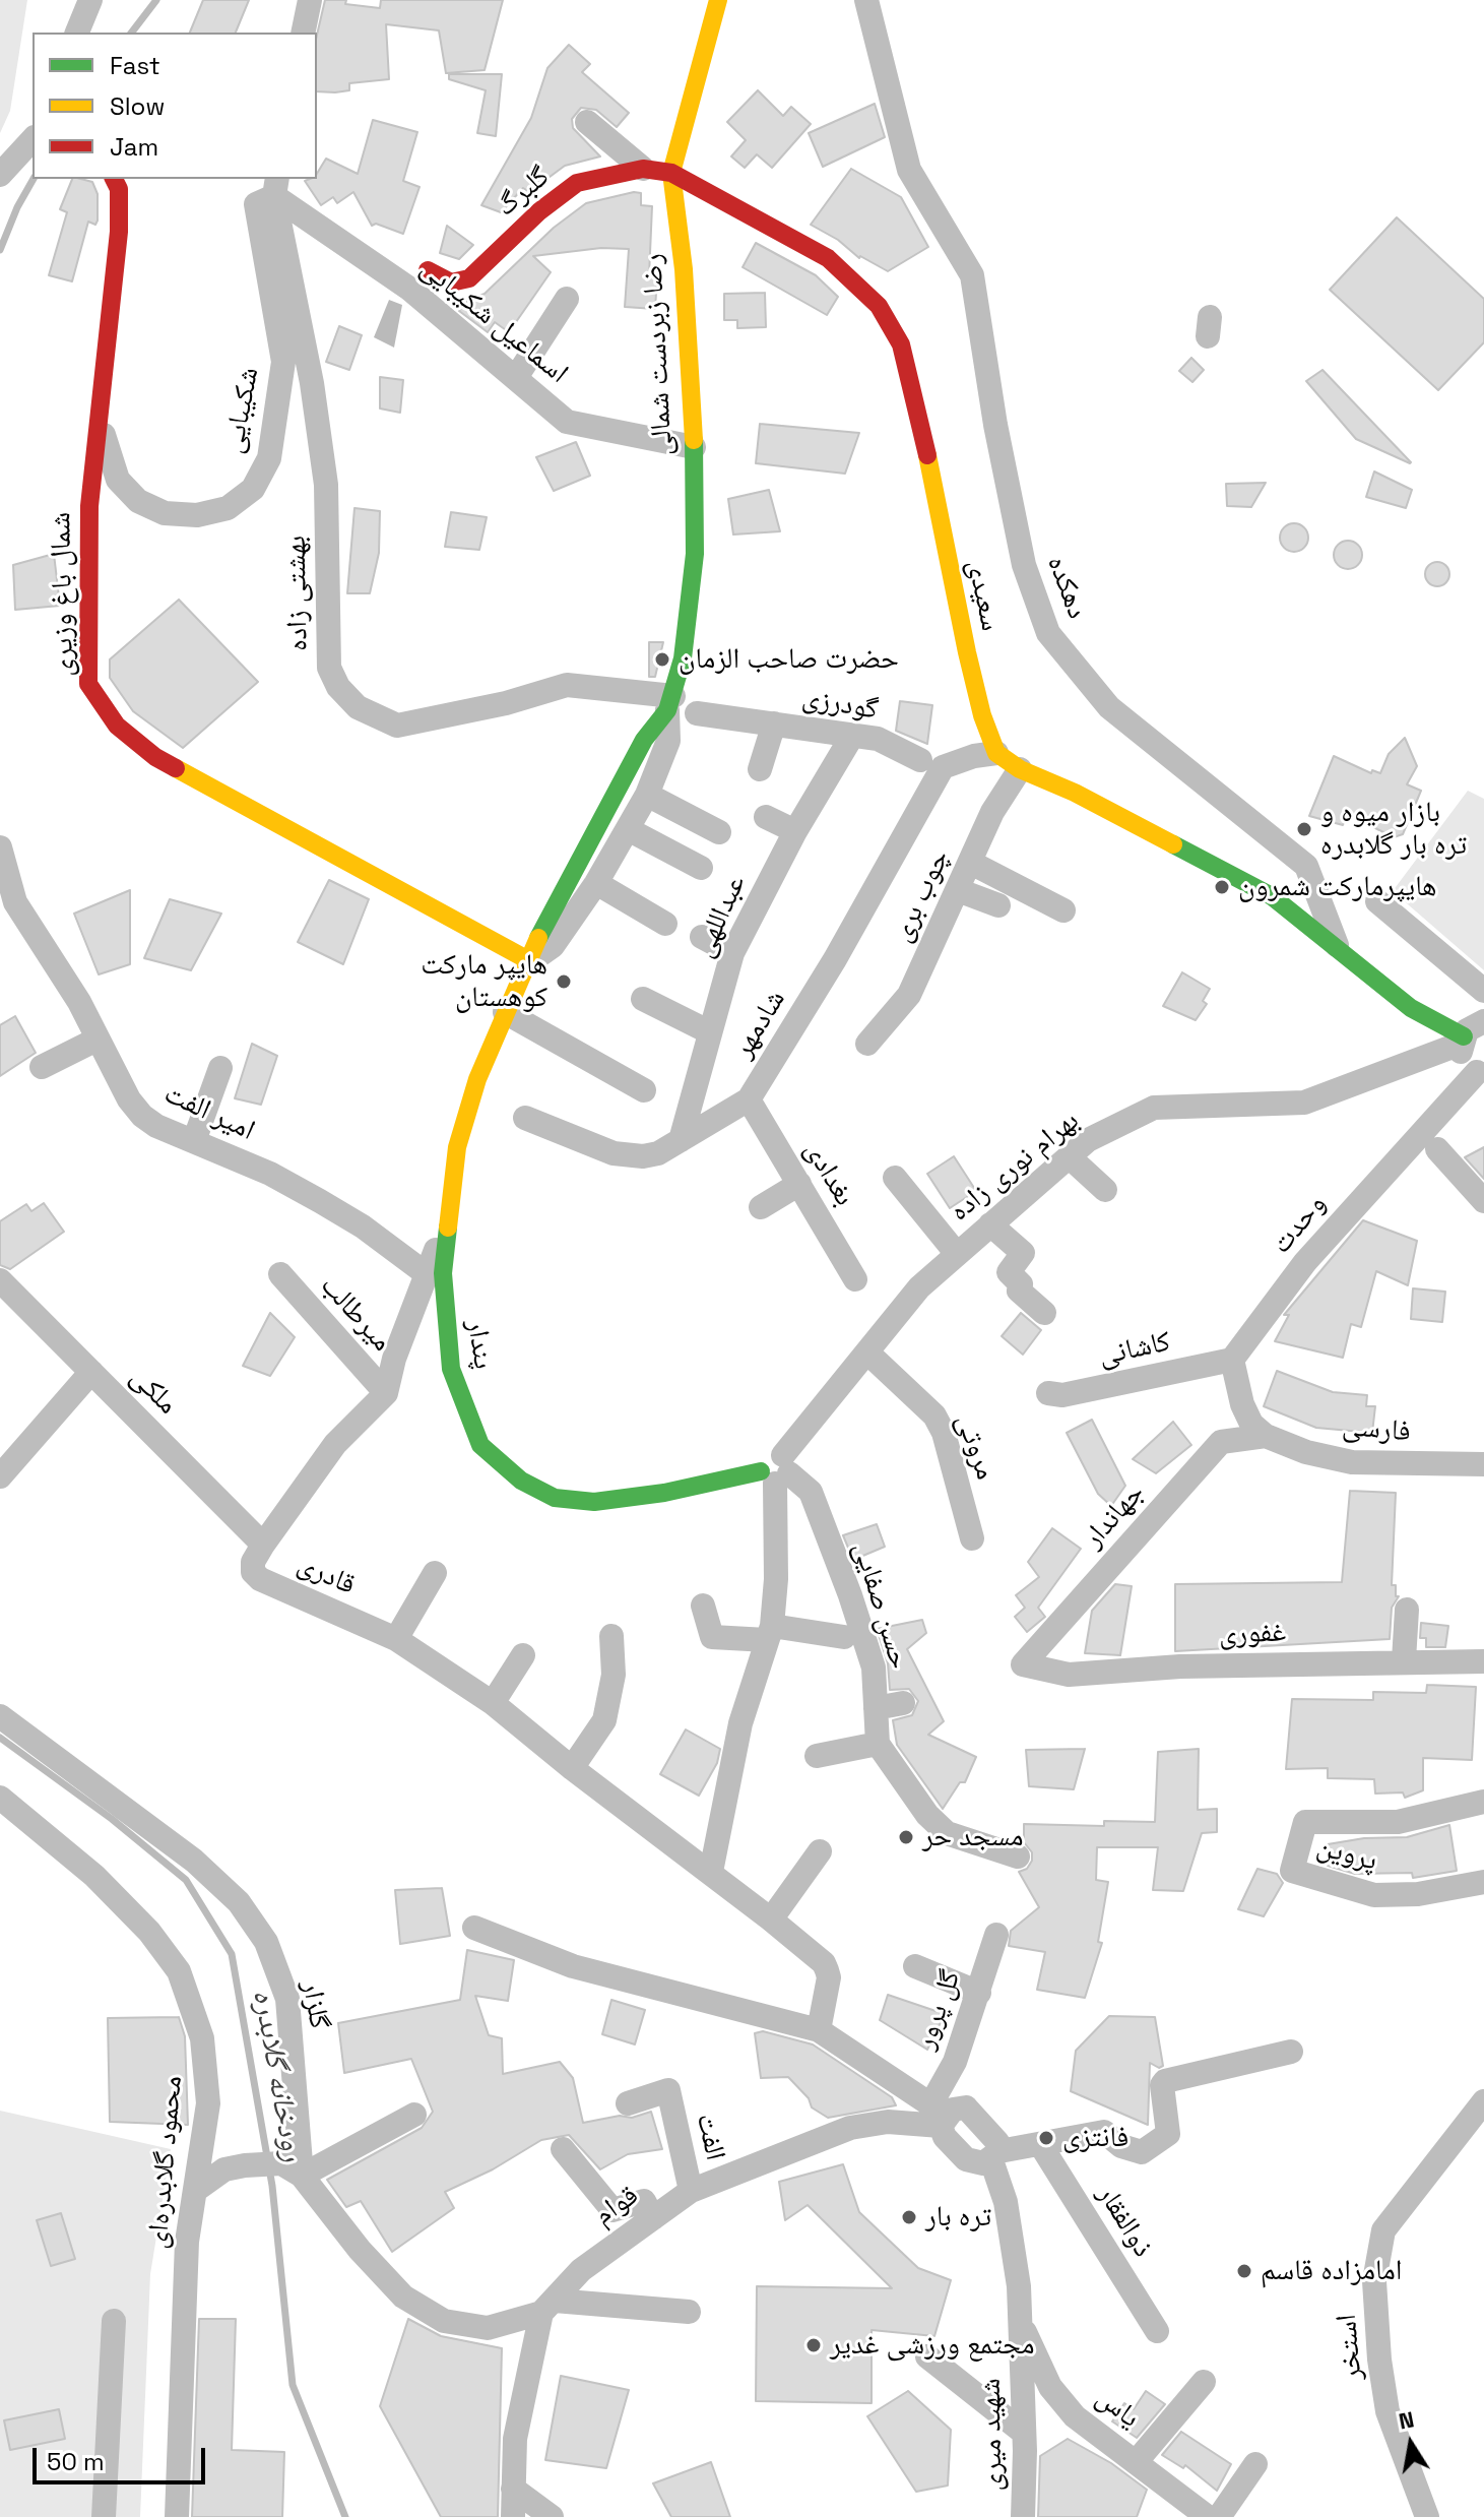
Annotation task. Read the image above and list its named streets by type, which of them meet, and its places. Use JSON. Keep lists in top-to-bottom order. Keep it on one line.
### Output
{"streets":{"street":["گلبرگ","اسماعیل شکیبایی","رضا زبردست شمالی","شکیبایی","دهکده","بهشتی زاده","شمال باغ وزیری","سعیدی","گودرزی","چوب بری","عبداللهی","شادمهر","امیر الفت","بهرام نوری زاده","بغدادی","وحدت","میرطالب","پندار","کاشانی","ملکی","فارسی","مروتی","جهاندار","قادری","حسن صفایی","غفوری","پروین","گلزار","گل پرور","الفت","محمود گلابدره‌ای","قوام","ذوالفقار","استخر","یاس","شهید میری"]},"crossings":[["گلبرگ","رضا زبردست شمالی"],["گلبرگ","سعیدی"],["اسماعیل شکیبایی","رضا زبردست شمالی"],["اسماعیل شکیبایی","شکیبایی"],["اسماعیل شکیبایی","بهشتی زاده"],["رضا زبردست شمالی","بهشتی زاده"],["رضا زبردست شمالی","سعیدی"],["رضا زبردست شمالی","پندار"],["شکیبایی","بهشتی زاده"],["شکیبایی","شمال باغ وزیری"],["بهشتی زاده","پندار"],["شمال باغ وزیری","پندار"],["گودرزی","عبداللهی"],["گودرزی","شادمهر"],["عبداللهی","شادمهر"],["شادمهر","بغدادی"],["بهرام نوری زاده","پندار"],["بهرام نوری زاده","مروتی"],["بهرام نوری زاده","حسن صفایی"],["وحدت","کاشانی"],["میرطالب","قادری"],["پندار","حسن صفایی"],["ملکی","قادری"],["فارسی","جهاندار"],["جهاندار","غفوری"],["گل پرور","قوام"],["الفت","قوام"],["قوام","شهید میری"],["یاس","شهید میری"]],"water":["رودخانه گلابدره"],"places":["حضرت صاحب الزمان","بازار میوه و تره بار گلابدره","هایپرمارکت شمرون","هایپر مارکت کوهستان","مسجد حر","فانتزی","تره بار","امامزاده قاسم","مجتمع ورزشی غدیر"],"legend":["Fast","Slow","Jam"],"scale_bar":"50 m","north":"top"}
